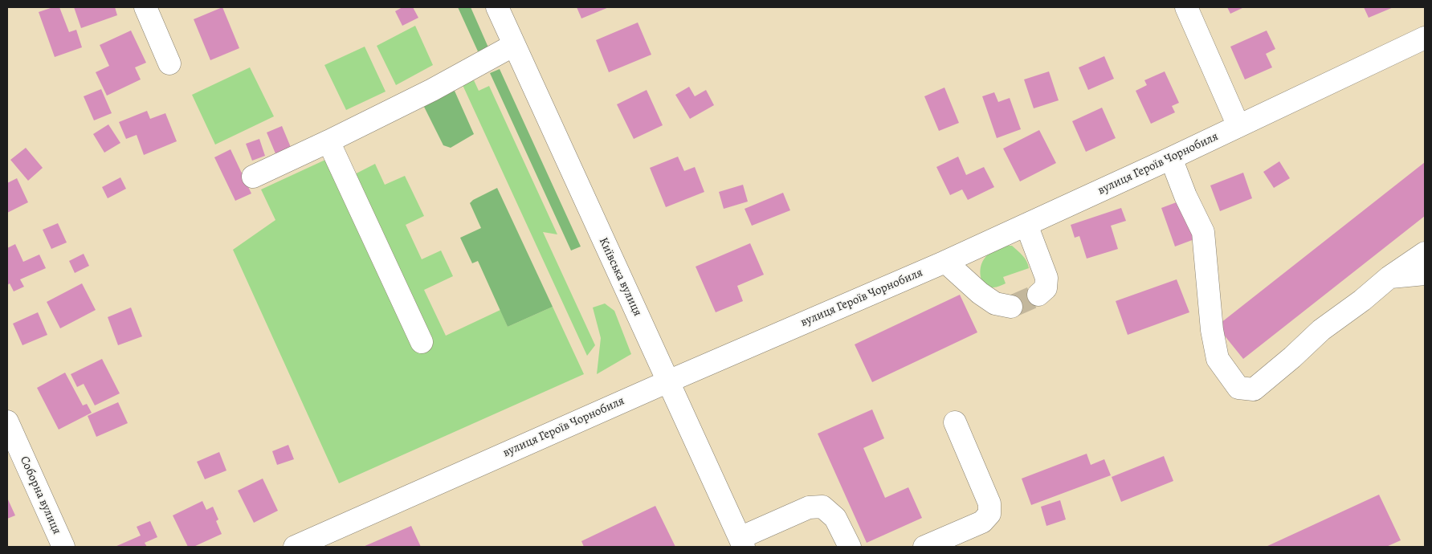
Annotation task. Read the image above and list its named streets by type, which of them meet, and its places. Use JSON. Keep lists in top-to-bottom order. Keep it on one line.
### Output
{"streets":{"street":["вулиця Героїв Чорнобиля","Київська вулиця","Соборна вулиця"]},"crossings":[["вулиця Героїв Чорнобиля","Київська вулиця"]]}
